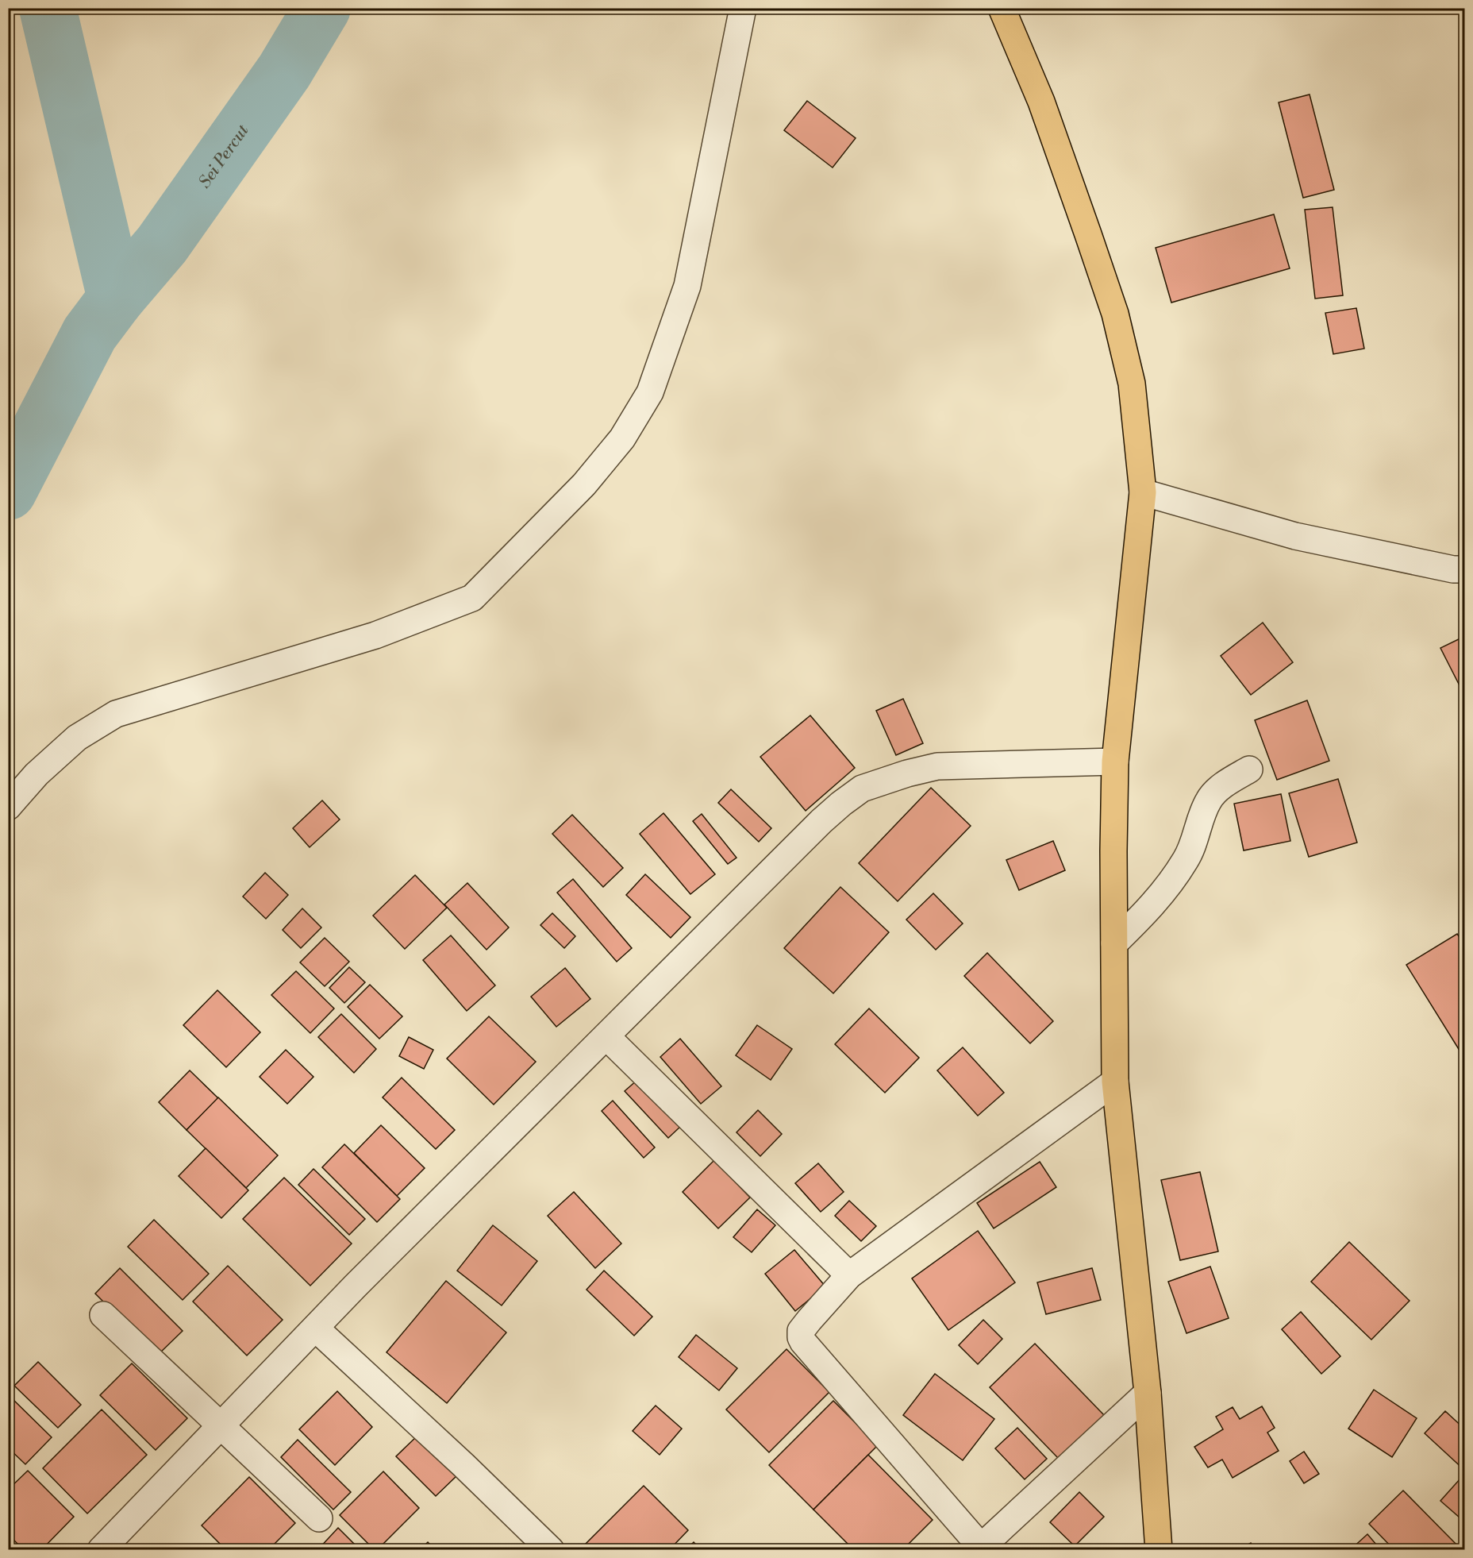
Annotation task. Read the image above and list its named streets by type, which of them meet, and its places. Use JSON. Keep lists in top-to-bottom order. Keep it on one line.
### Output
{"water":["Sei Percut"]}
